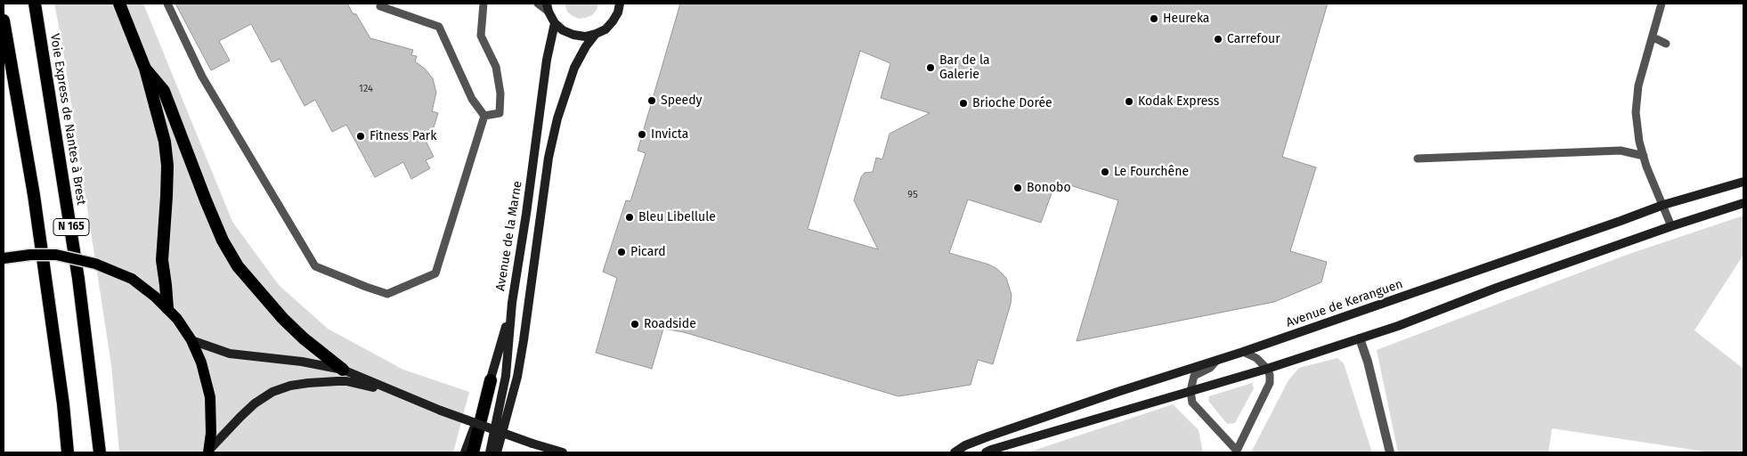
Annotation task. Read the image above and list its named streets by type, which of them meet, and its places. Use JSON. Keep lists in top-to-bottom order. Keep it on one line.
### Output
{"streets":{"highway":["Voie Express de Nantes à Brest","N 165"],"main road":["Avenue de la Marne","Avenue de Keranguen"]},"places":["Heureka","Carrefour","Bar de la Galerie","Speedy","Kodak Express","Brioche Dorée","Invicta","Fitness Park","Le Fourchêne","Bonobo","Bleu Libellule","Picard","Roadside"],"house_numbers":["124","95"]}
